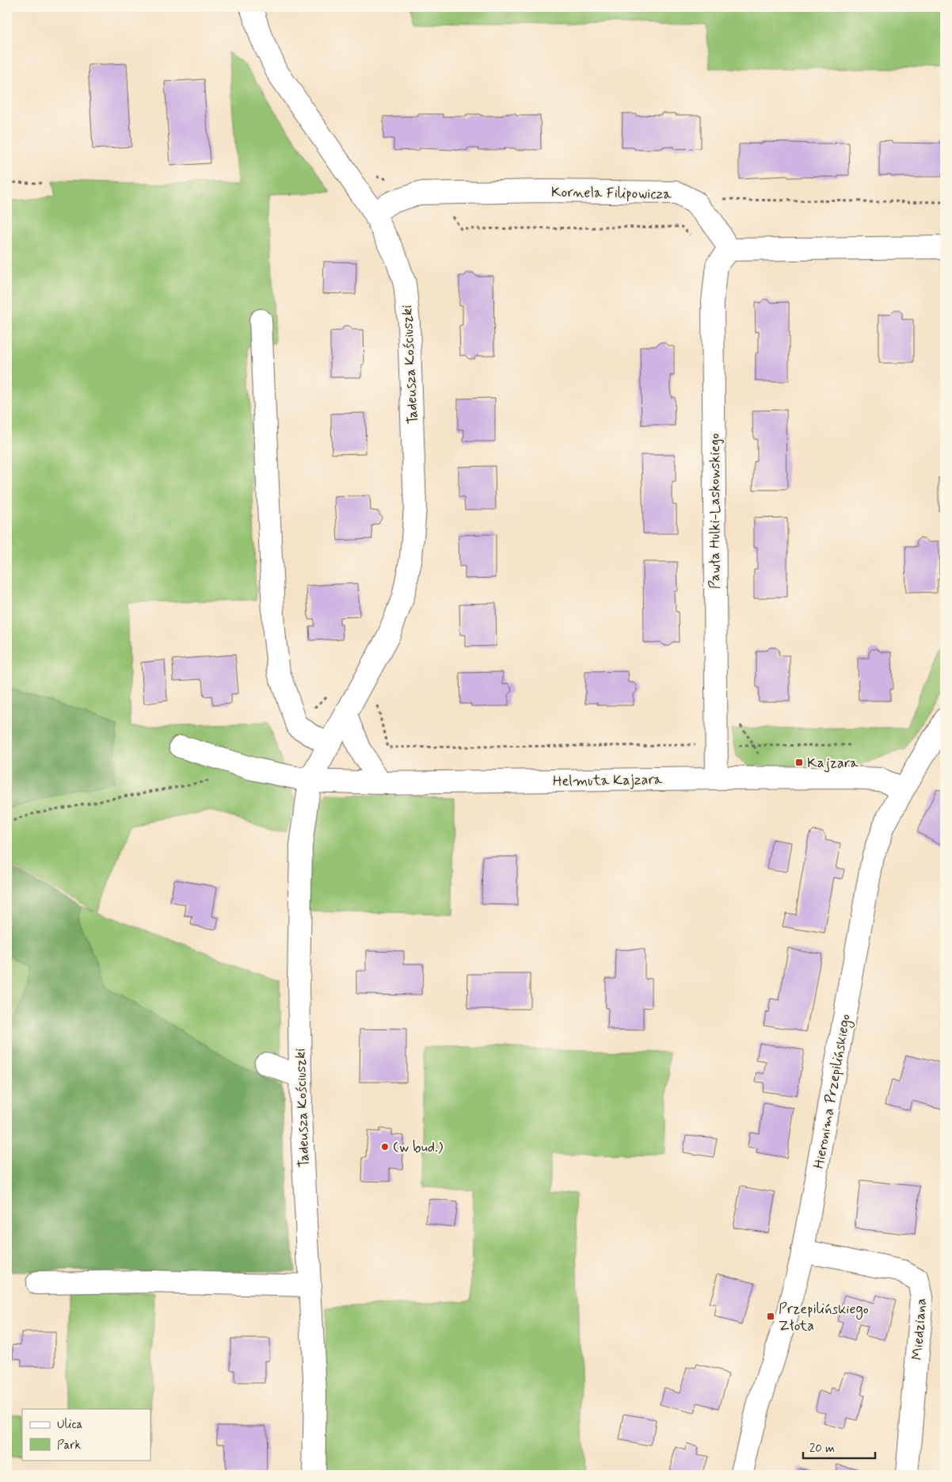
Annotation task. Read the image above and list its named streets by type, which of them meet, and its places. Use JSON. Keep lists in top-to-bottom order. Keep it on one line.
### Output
{"streets":{"street":["Kornela Filipowicza","Tadeusza Kościuszki","Pawła Hulki-Laskowskiego","Helmuta Kajzara","Hieronima Przepilińskiego","Miedziana"]},"crossings":[["Kornela Filipowicza","Tadeusza Kościuszki"],["Kornela Filipowicza","Pawła Hulki-Laskowskiego"],["Tadeusza Kościuszki","Helmuta Kajzara"],["Pawła Hulki-Laskowskiego","Helmuta Kajzara"],["Helmuta Kajzara","Hieronima Przepilińskiego"],["Hieronima Przepilińskiego","Miedziana"]],"places":{"transit":["Kajzara","Przepilińskiego Złota"],"other":["(w bud.)"]},"legend":["Ulica","Park"],"scale_bar":"20 m"}
